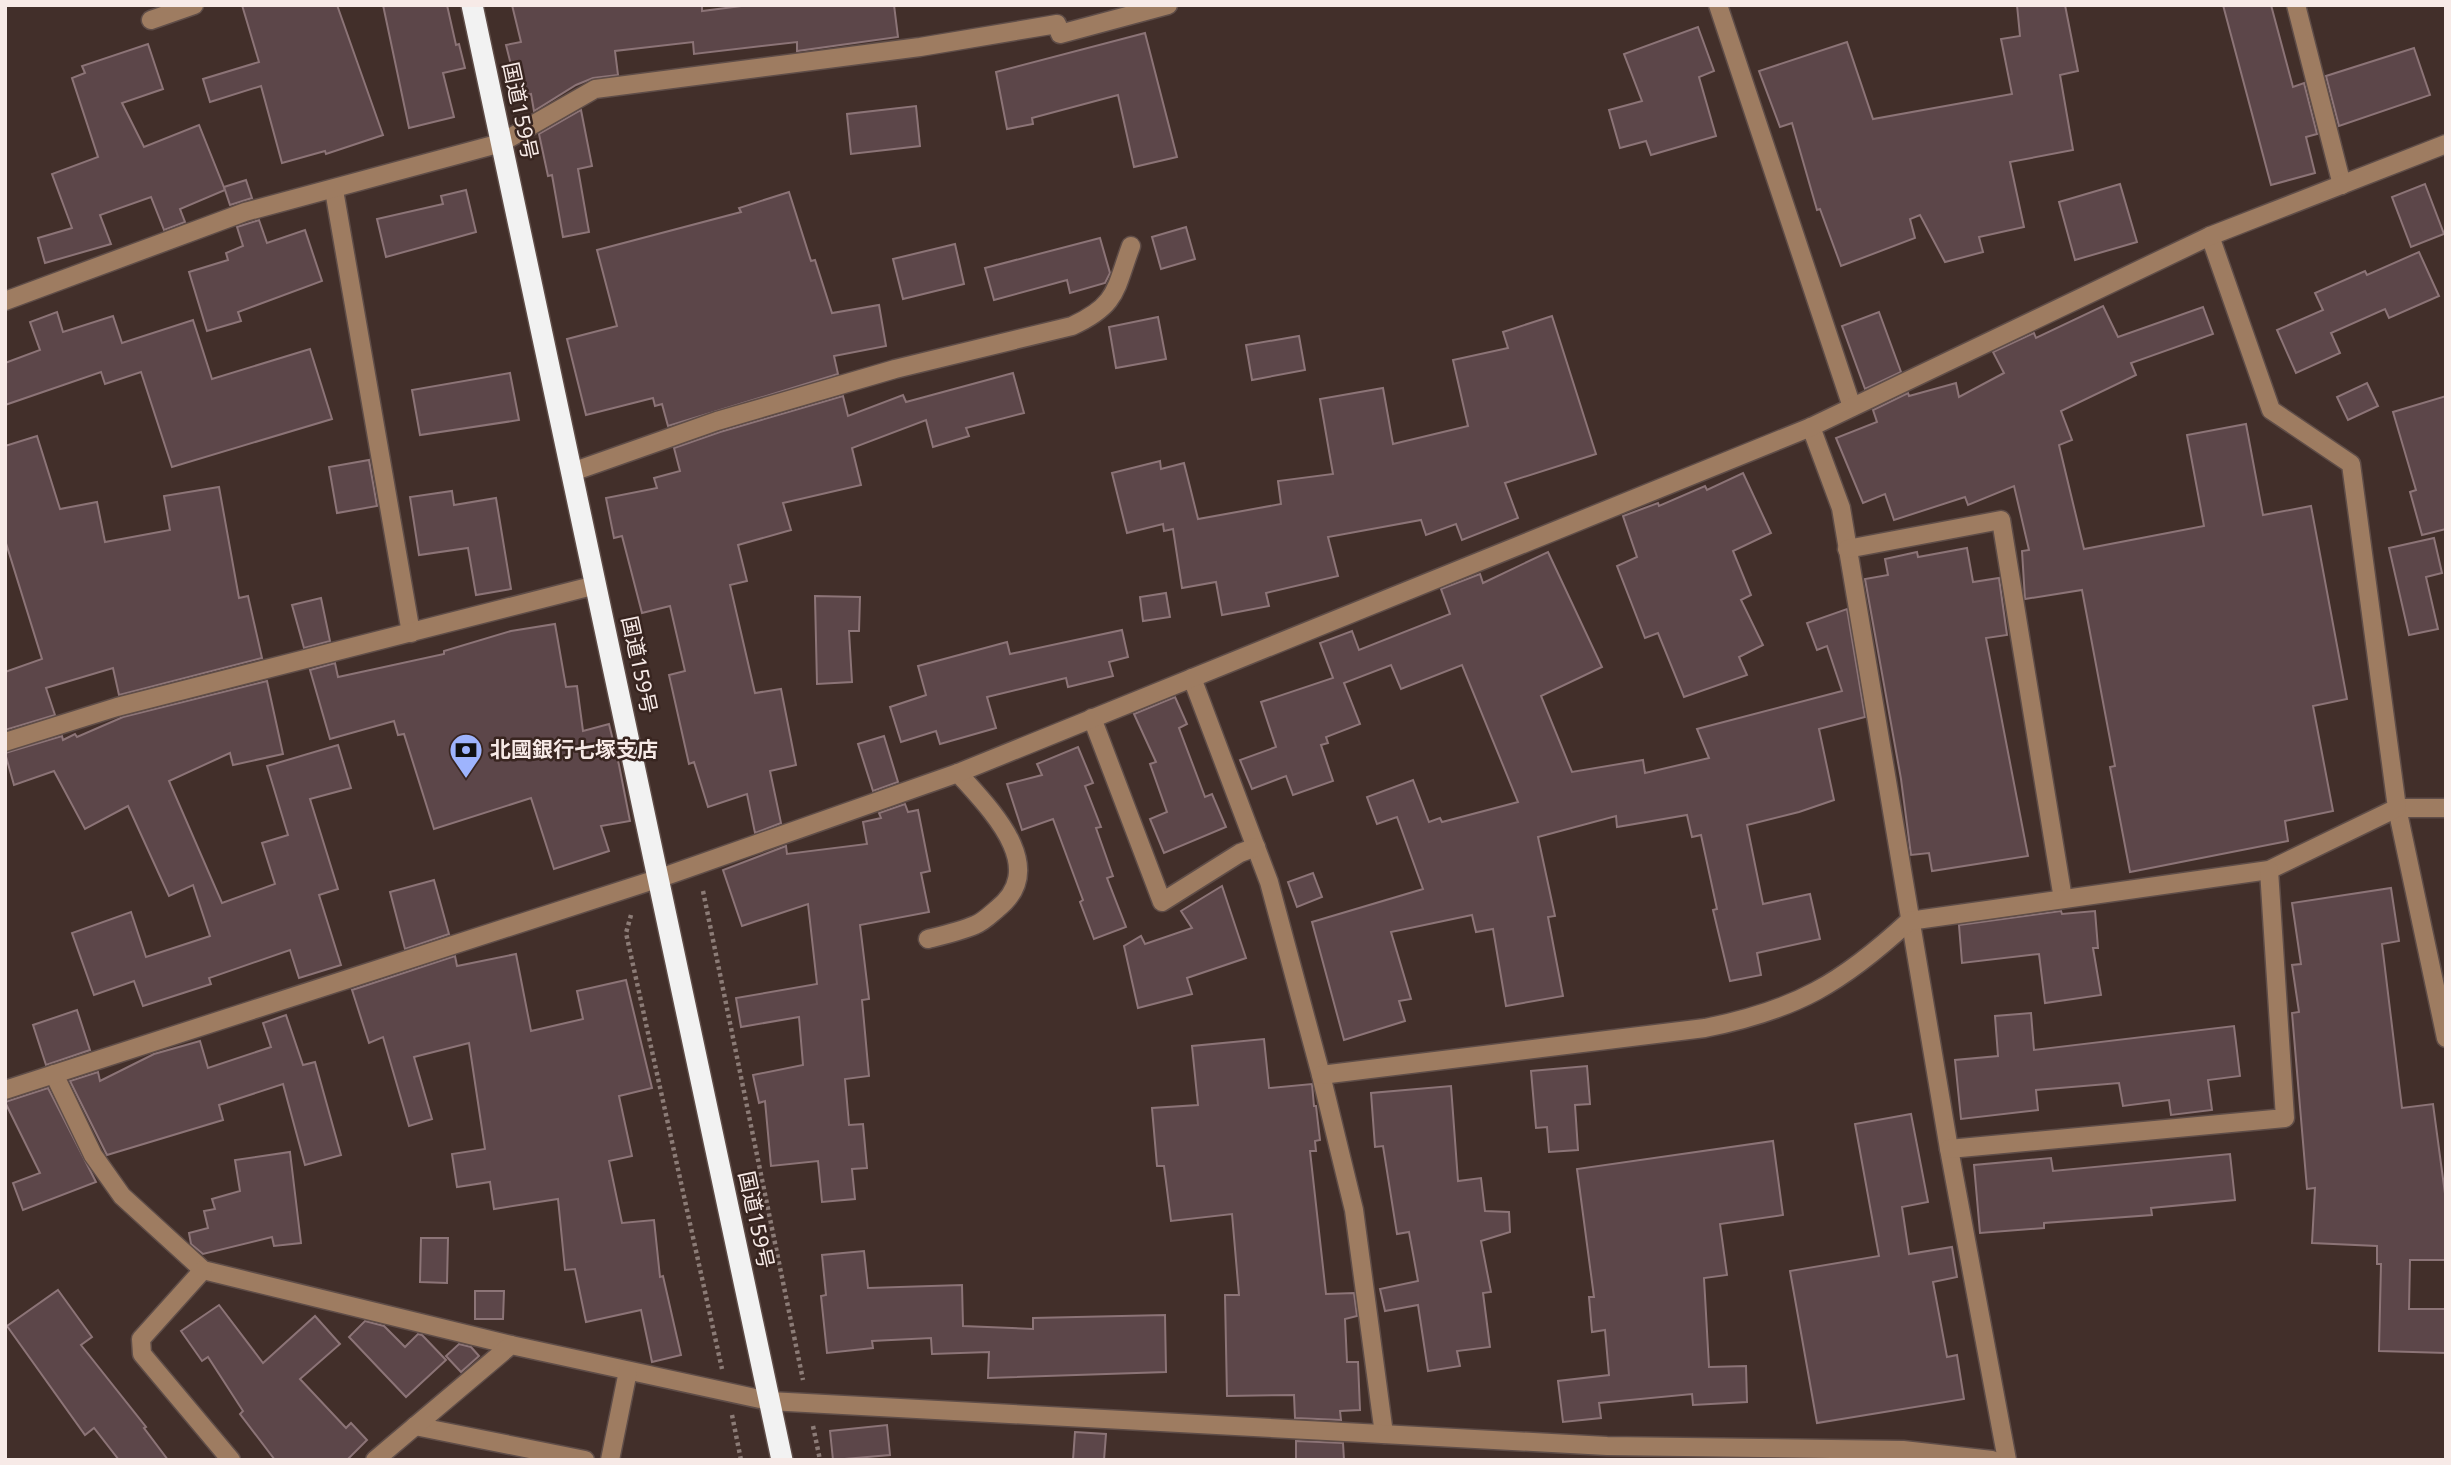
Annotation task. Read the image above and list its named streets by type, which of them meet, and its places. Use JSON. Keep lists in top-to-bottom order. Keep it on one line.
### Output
{"streets":{"highway":["国道159号"]},"places":{"bank":["北國銀行七塚支店"]}}
